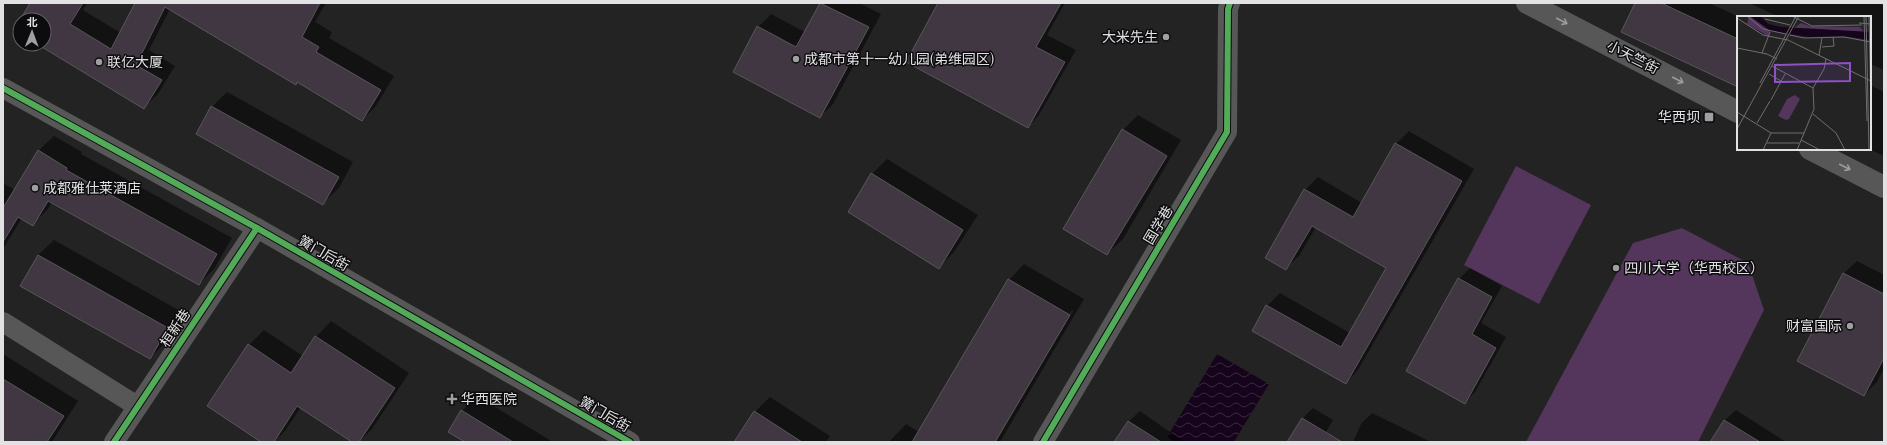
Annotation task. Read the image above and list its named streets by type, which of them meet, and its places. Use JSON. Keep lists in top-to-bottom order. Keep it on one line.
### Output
{"streets":{"street":["小天竺街","国学巷","黉门后街","桓新巷"]},"crossings":[["黉门后街","桓新巷"]],"one_way":["小天竺街"],"places":{"other":["大米先生","成都市第十一幼儿园(弟维园区)","联亿大厦","成都雅仕莱酒店","四川大学（华西校区）","财富国际"],"transit":["华西坝"],"health":["华西医院"]},"north":"top"}
